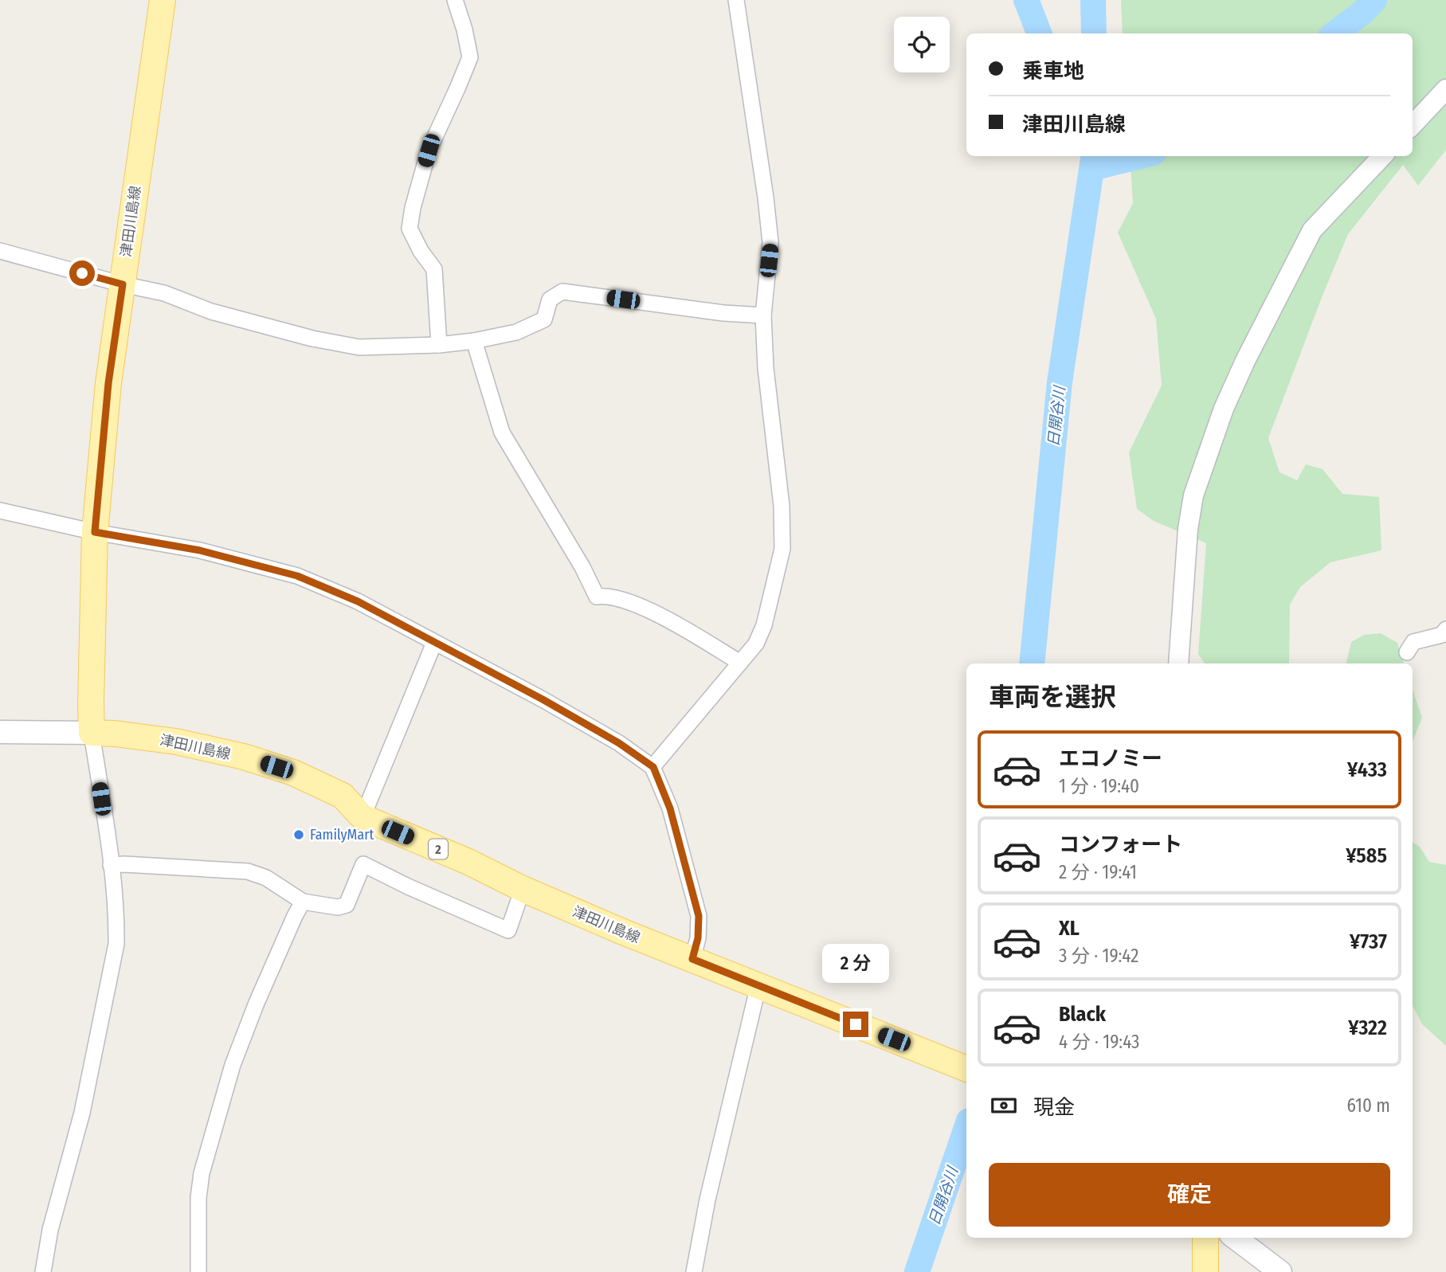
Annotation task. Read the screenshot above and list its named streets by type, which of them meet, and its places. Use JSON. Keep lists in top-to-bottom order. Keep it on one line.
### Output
{"streets":{"main road":["津田川島線","2"]},"water":["日開谷川"],"places":["FamilyMart"],"page":{"banner":["乗車地","津田川島線"],"heading":"車両を選択","list":[{"name":"エコノミー","note":"1 分 · 19:40","value":"¥433"},{"name":"コンフォート","note":"2 分 · 19:41","value":"¥585"},{"name":"XL","note":"3 分 · 19:42","value":"¥737"},{"name":"Black","note":"4 分 · 19:43","value":"¥322"}],"bubble":"2 分","pay":["現金","610 m"],"buttons":"確定"}}
